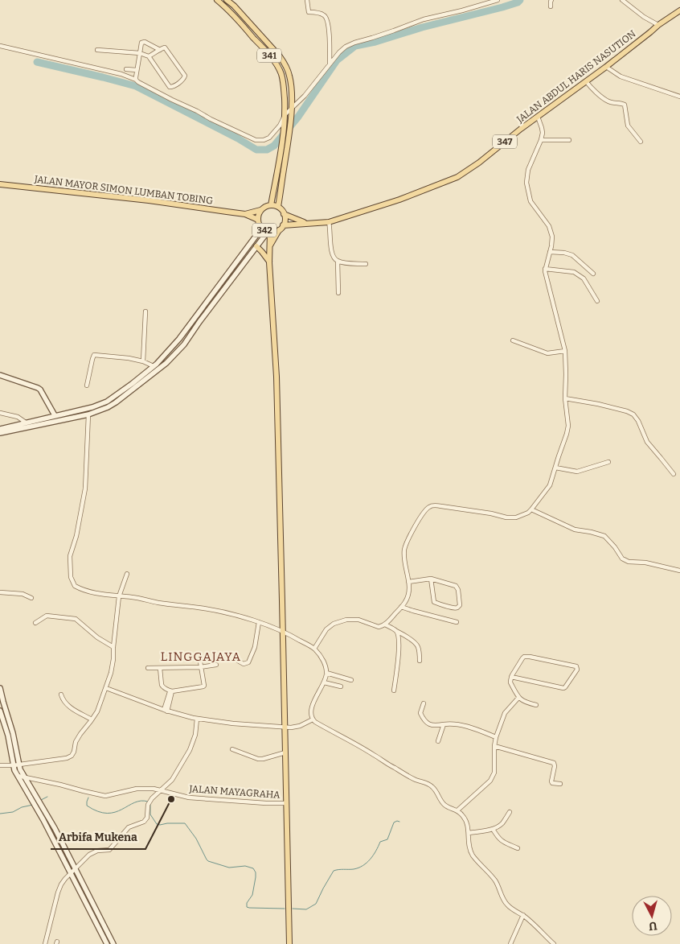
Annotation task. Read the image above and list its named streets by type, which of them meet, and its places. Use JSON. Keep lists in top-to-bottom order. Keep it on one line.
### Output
{"streets":{"main road":["341","JALAN ABDUL HARIS NASUTION","347","JALAN MAYOR SIMON LUMBAN TOBING","342"],"street":["JALAN MAYAGRAHA"]},"crossings":[["341","JALAN ABDUL HARIS NASUTION"],["341","JALAN MAYOR SIMON LUMBAN TOBING"],["341","342"],["JALAN ABDUL HARIS NASUTION","JALAN MAYOR SIMON LUMBAN TOBING"],["JALAN ABDUL HARIS NASUTION","342"],["JALAN MAYOR SIMON LUMBAN TOBING","342"]],"districts":["LINGGAJAYA"],"places":["Arbifa Mukena"],"north":"bottom"}
